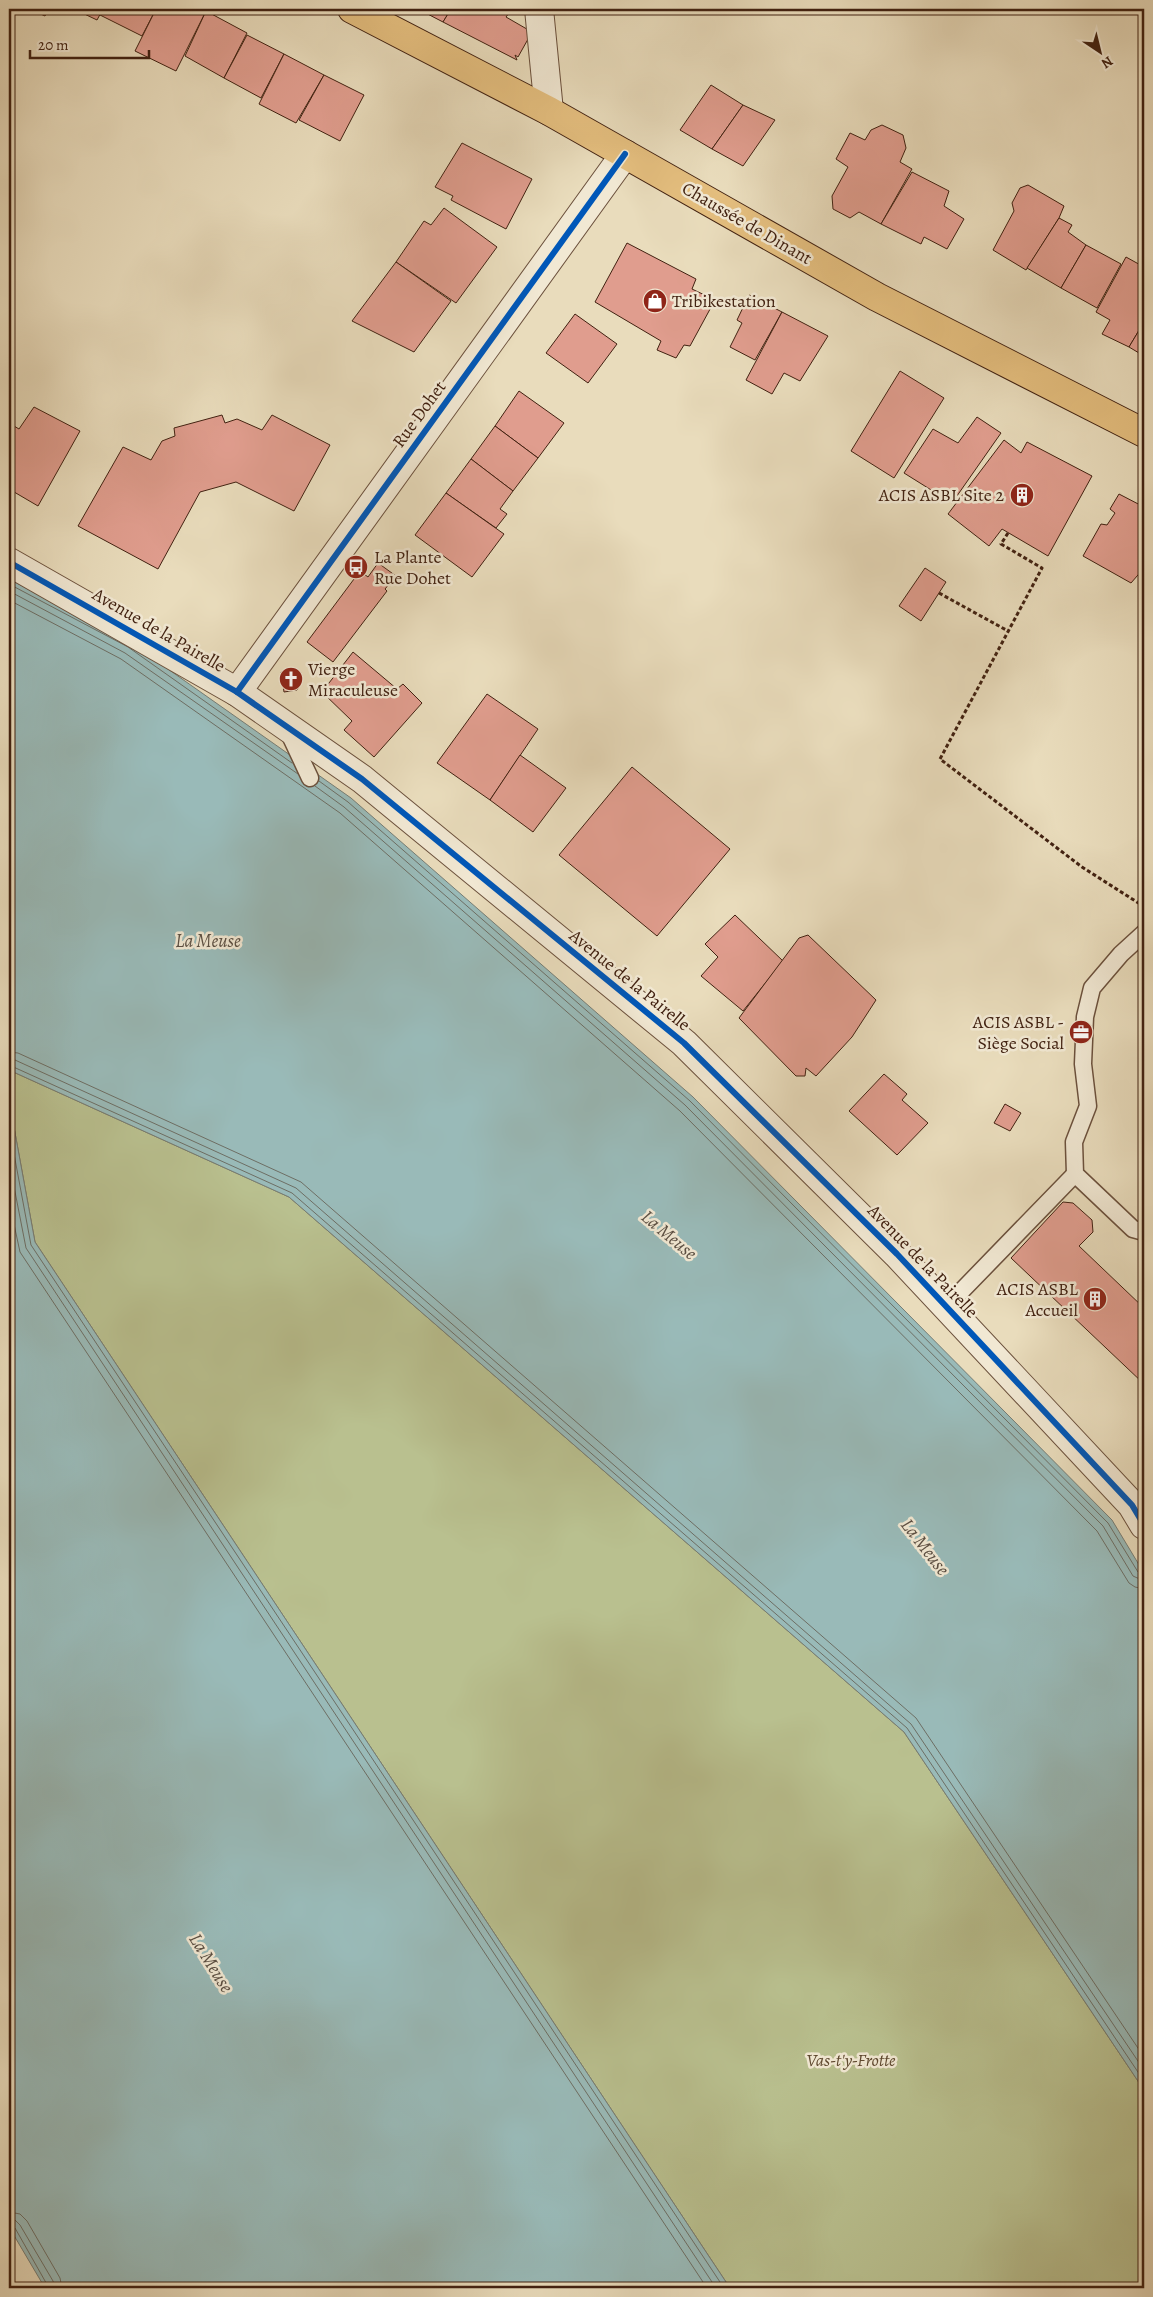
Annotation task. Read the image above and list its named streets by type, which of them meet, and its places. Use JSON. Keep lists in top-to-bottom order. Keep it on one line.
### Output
{"streets":{"main road":["Chaussée de Dinant"],"street":["Rue Dohet","Avenue de la Pairelle"]},"crossings":[["Chaussée de Dinant","Rue Dohet"],["Rue Dohet","Avenue de la Pairelle"]],"water":["La Meuse"],"parks":["Vas-t'y-Frotte"],"places":{"shop":["Tribikestation"],"building":["ACIS ASBL Site 2","ACIS ASBL Accueil"],"bus stop":["La Plante Rue Dohet"],"church":["Vierge Miraculeuse"],"office":["ACIS ASBL - Siège Social"]},"scale_bar":"20 m","north":"bottom right"}
